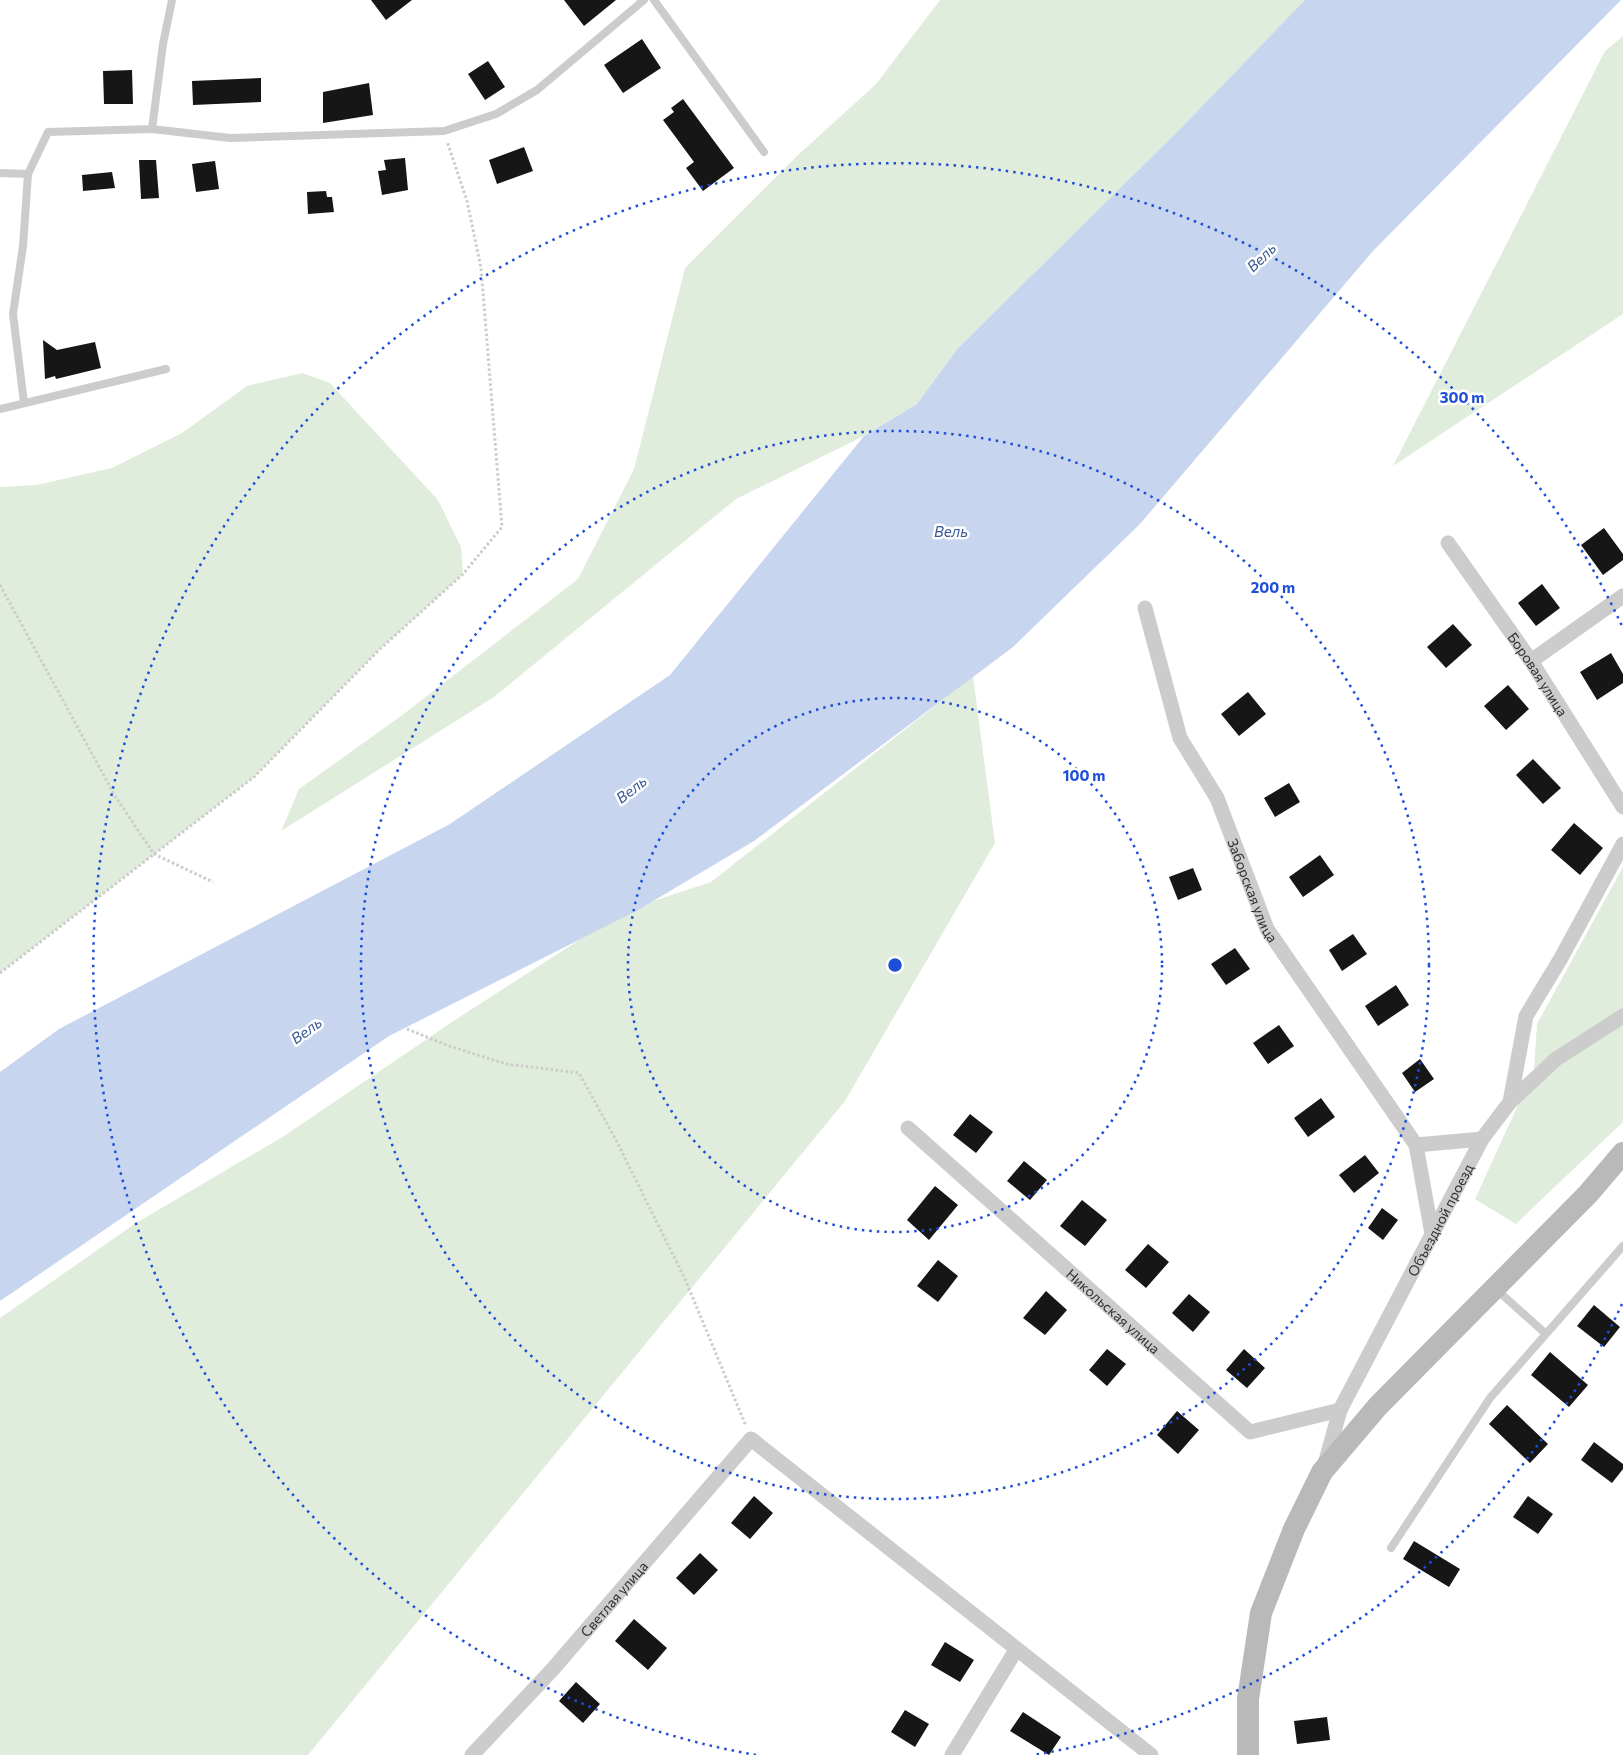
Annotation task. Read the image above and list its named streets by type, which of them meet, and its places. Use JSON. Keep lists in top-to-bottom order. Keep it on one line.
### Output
{"streets":{"street":["Боровая улица","Заборская улица","Объездной проезд","Никольская улица","Светлая улица"]},"crossings":[["Объездной проезд","Никольская улица"]],"water":["Вель"],"rings":["300 m","200 m","100 m"]}
